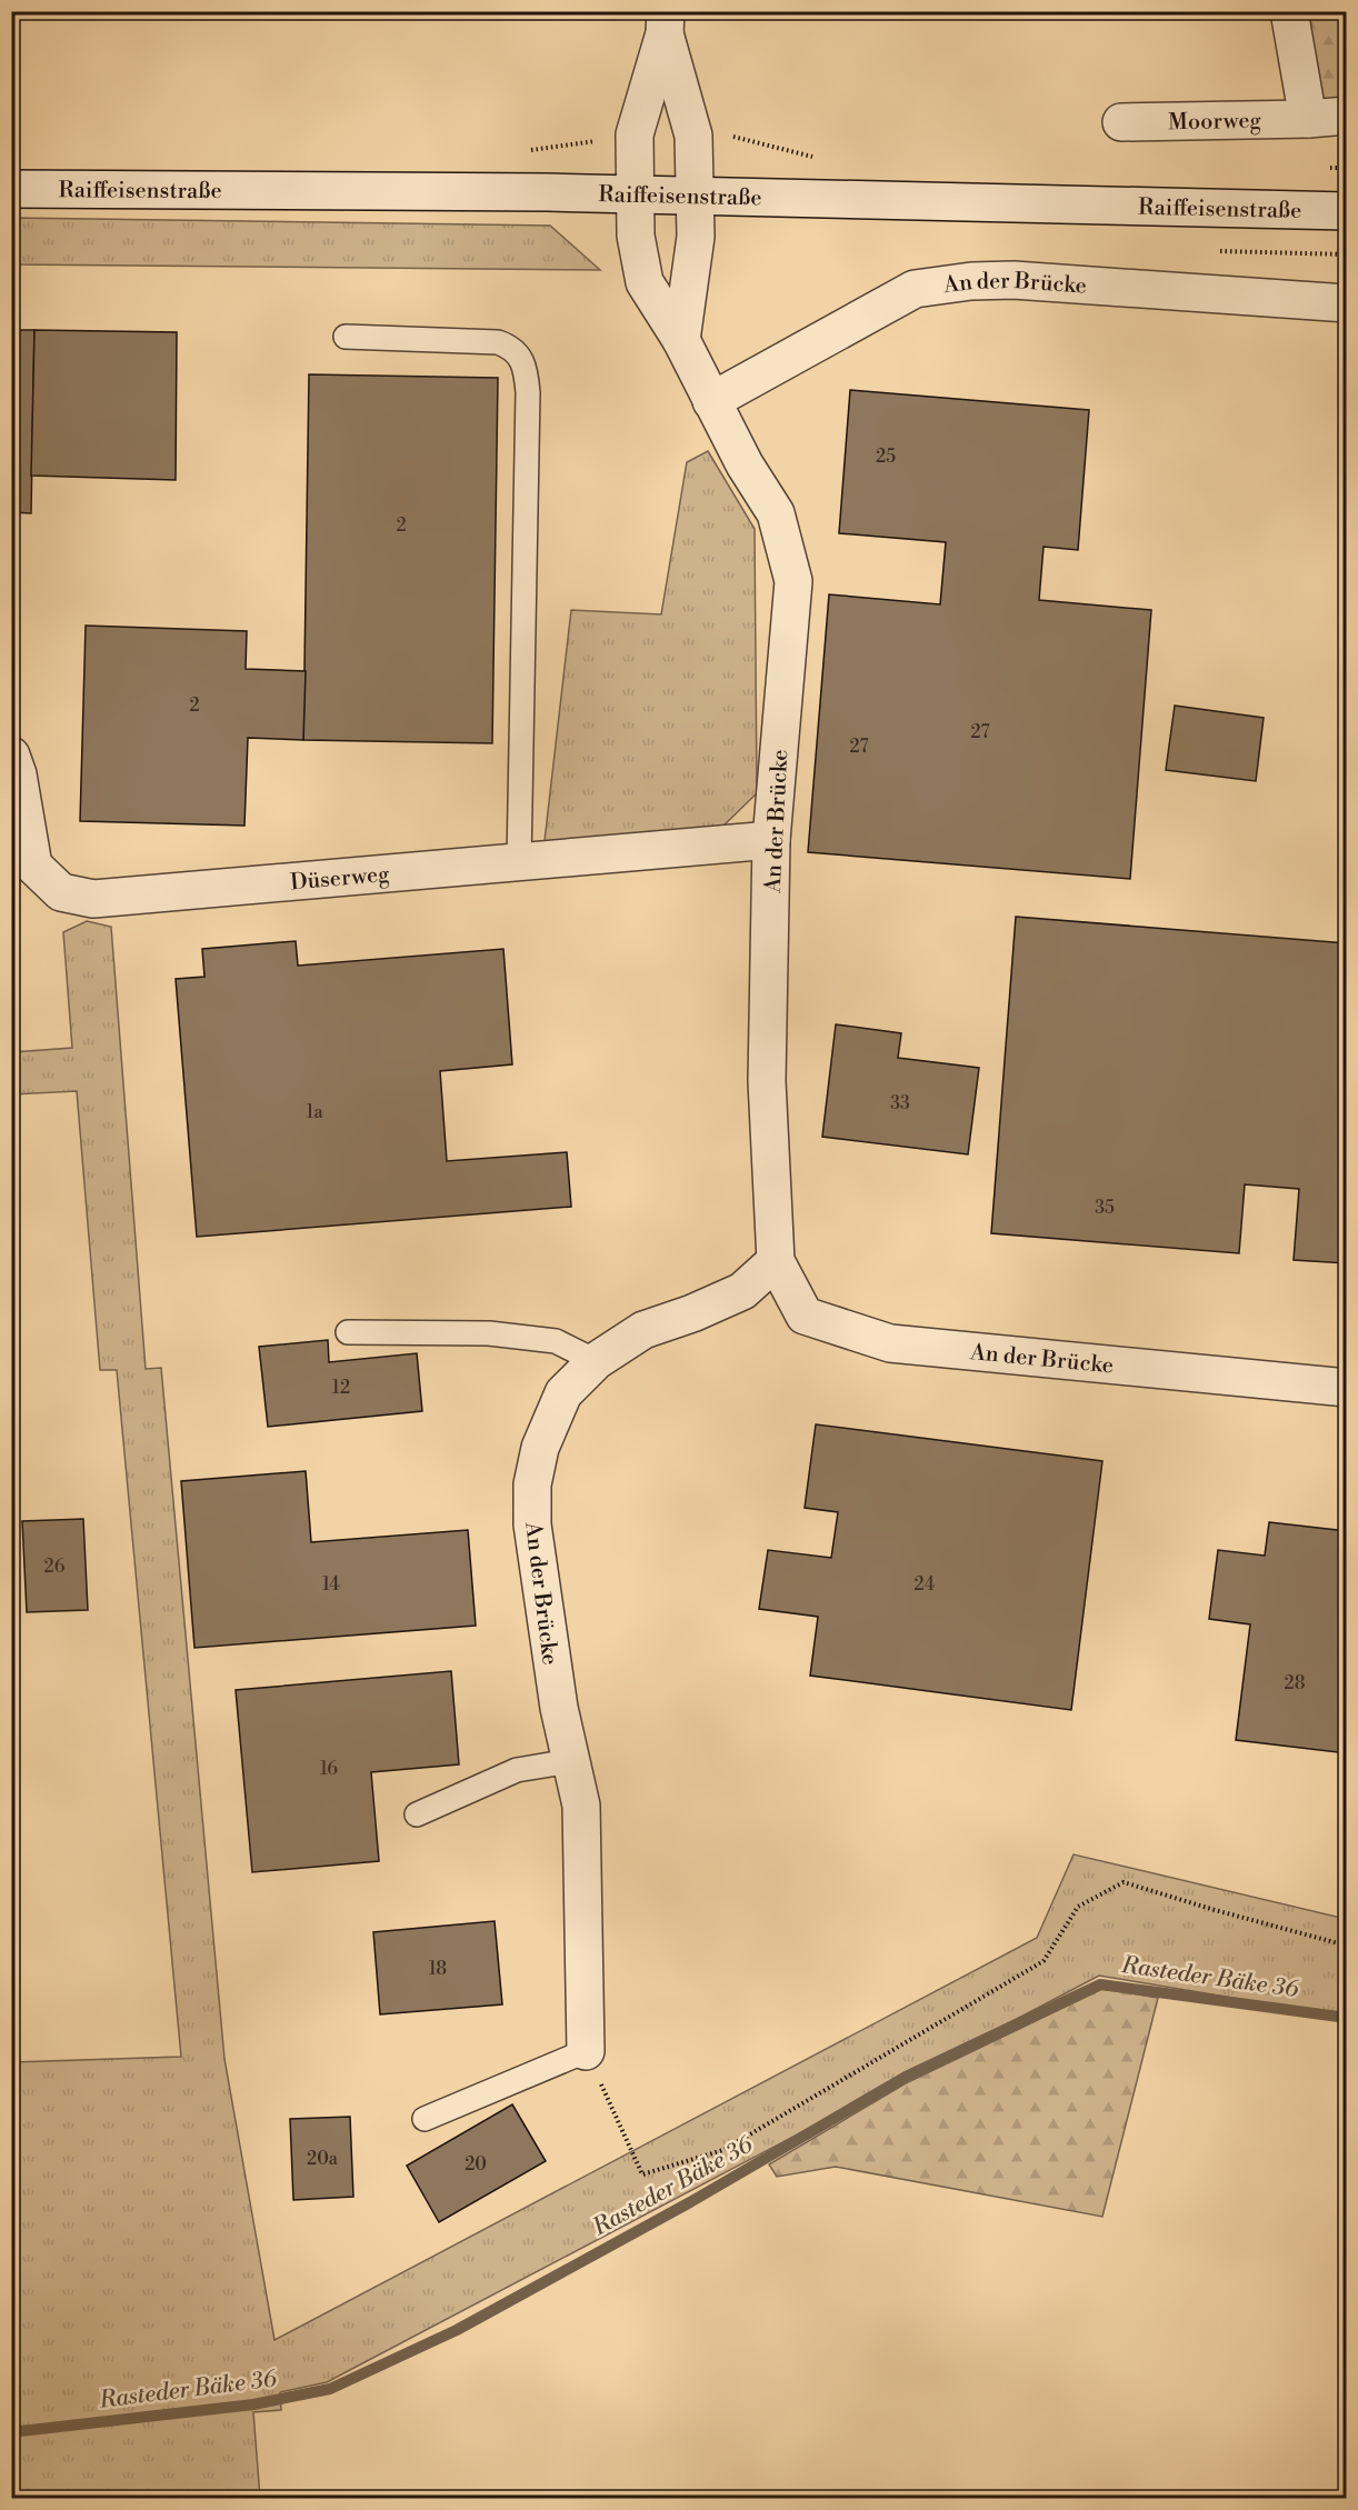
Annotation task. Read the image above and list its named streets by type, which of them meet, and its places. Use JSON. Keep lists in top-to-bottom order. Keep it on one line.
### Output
{"streets":{"street":["Moorweg","Raiffeisenstraße","An der Brücke","Düserweg"]},"crossings":[["Raiffeisenstraße","An der Brücke"],["An der Brücke","Düserweg"]],"water":["Rasteder Bäke 36"],"house_numbers":["25","2","2","27","27","33","1a","35","12","26","14","24","28","16","18","20a","20"]}
